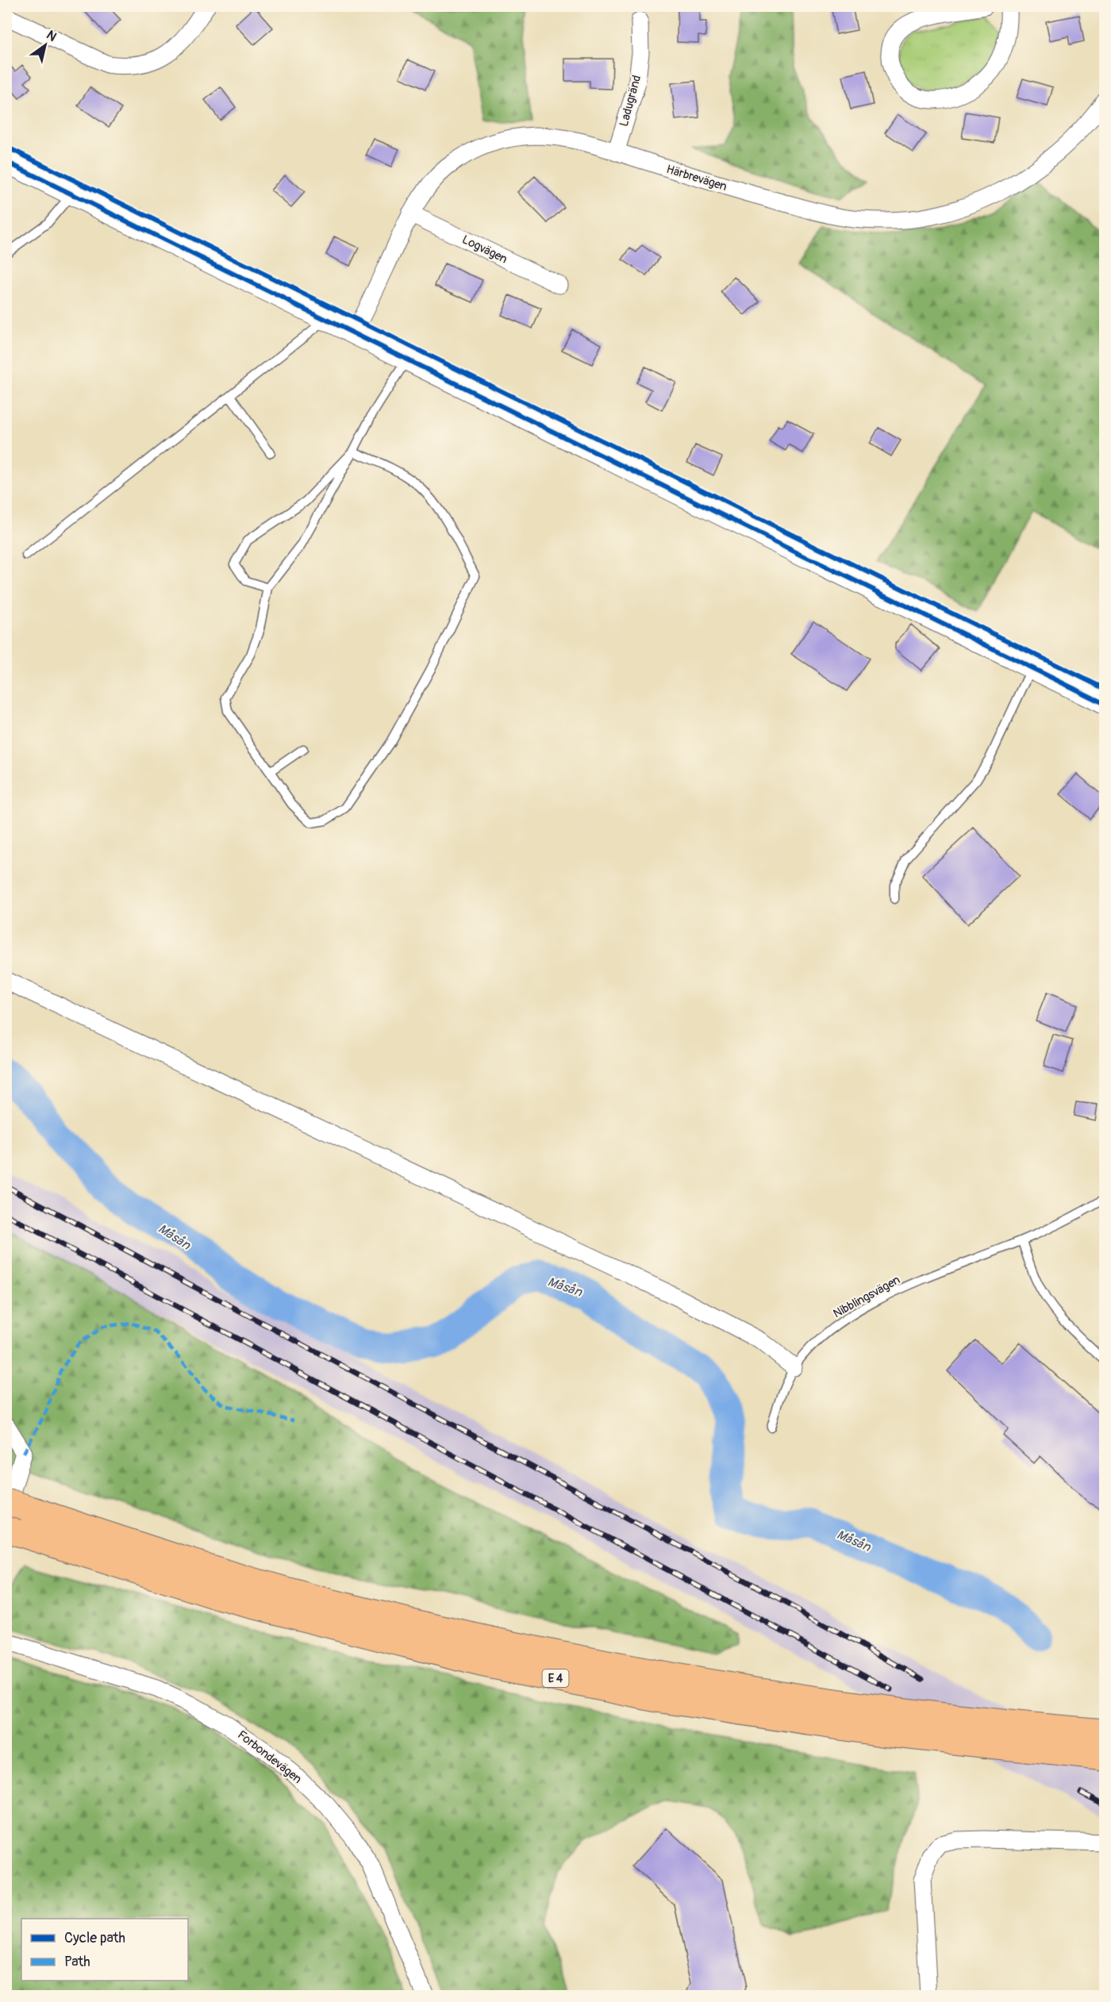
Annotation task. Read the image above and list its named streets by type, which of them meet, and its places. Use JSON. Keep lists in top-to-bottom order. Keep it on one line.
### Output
{"streets":{"highway":["E 4"],"street":["Ladugränd","Härbrevägen","Logvägen","Forbondevägen"],"lane":["Nibblingsvägen"]},"crossings":[["Ladugränd","Härbrevägen"],["Härbrevägen","Logvägen"]],"water":["Måsån"],"legend":["Cycle path","Path"],"north":"top right"}
